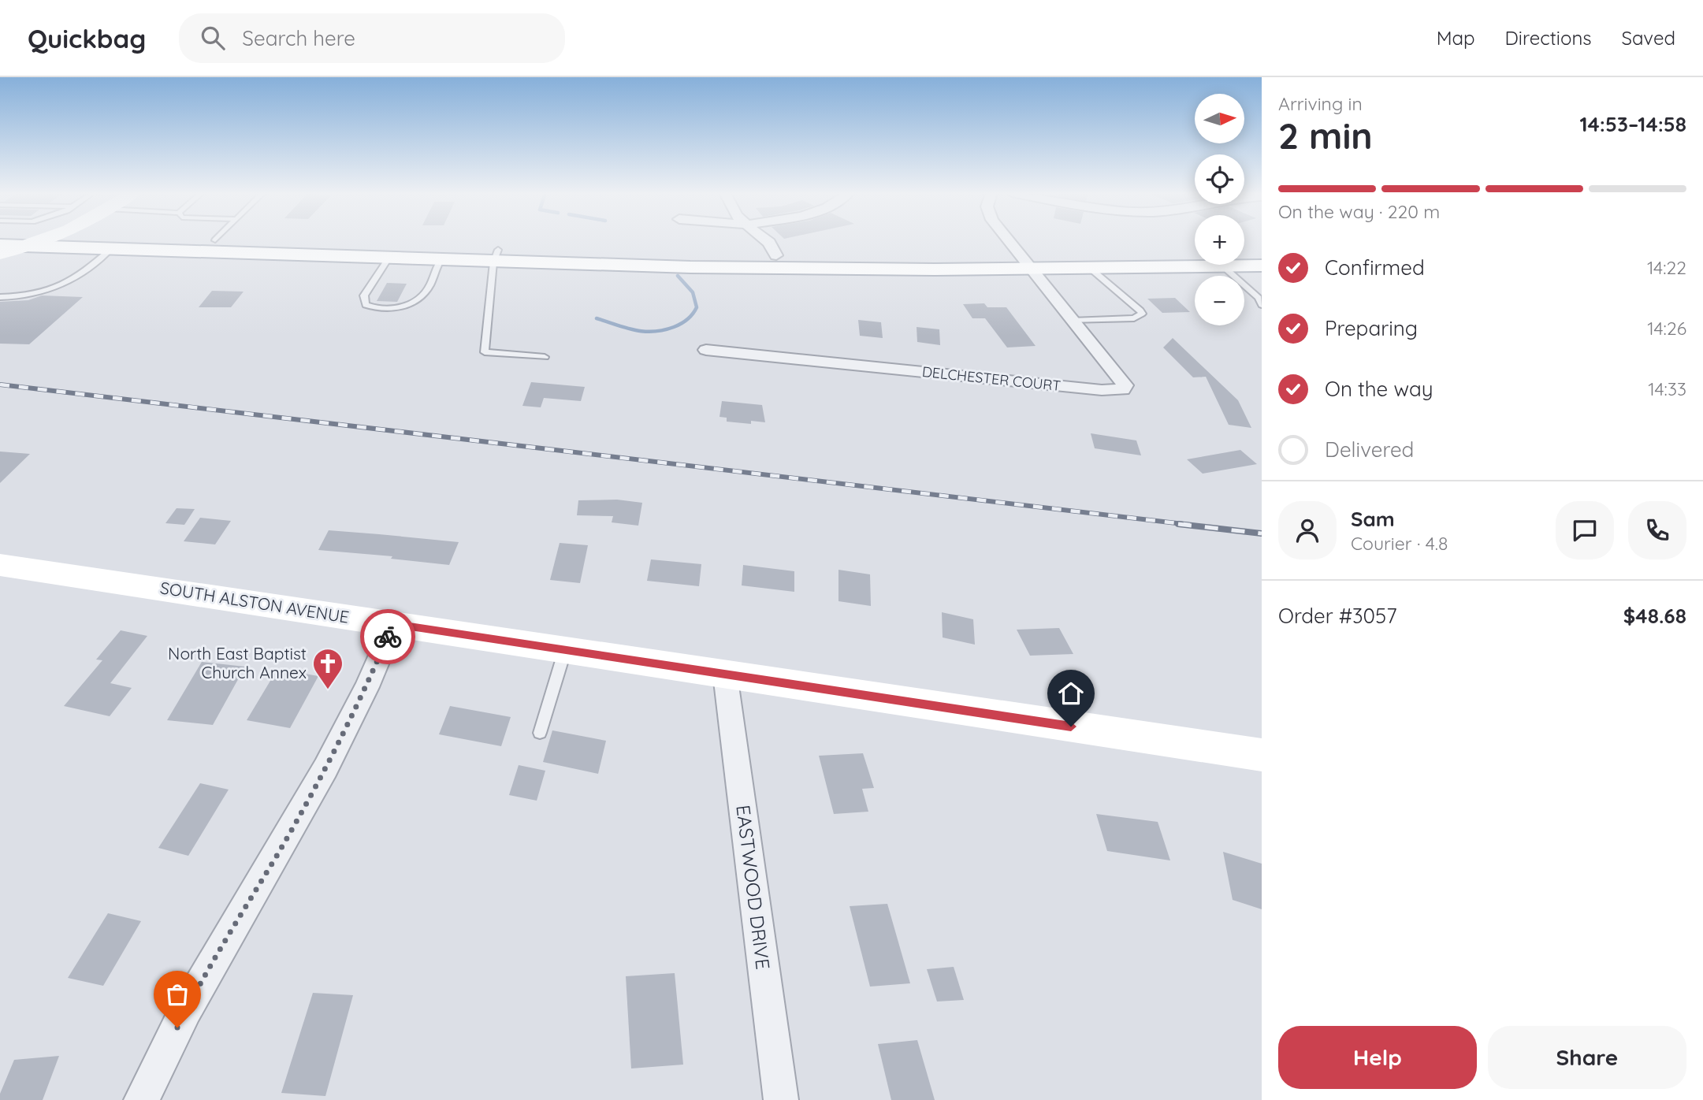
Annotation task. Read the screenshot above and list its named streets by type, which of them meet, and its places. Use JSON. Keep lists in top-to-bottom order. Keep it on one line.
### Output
{"streets":{"main road":["SOUTH ALSTON AVENUE"],"street":["DELCHESTER COURT","EASTWOOD DRIVE"]},"crossings":[["SOUTH ALSTON AVENUE","EASTWOOD DRIVE"]],"places":{"church":["North East Baptist Church Annex"]},"north":"right","page":{"header":"Quickbag","search":"Search here","nav":["Map","Directions","Saved"],"heading":["2 min","Arriving in","14:53–14:58"],"panel":["Sam","Courier · 4.8","Order #3057","$48.68"],"map_buttons":["+","−"],"bar":"On the way · 220 m","list":[["Confirmed","14:22"],["Preparing","14:26"],["On the way","14:33"],"Delivered"],"buttons":["Help","Share"]}}
